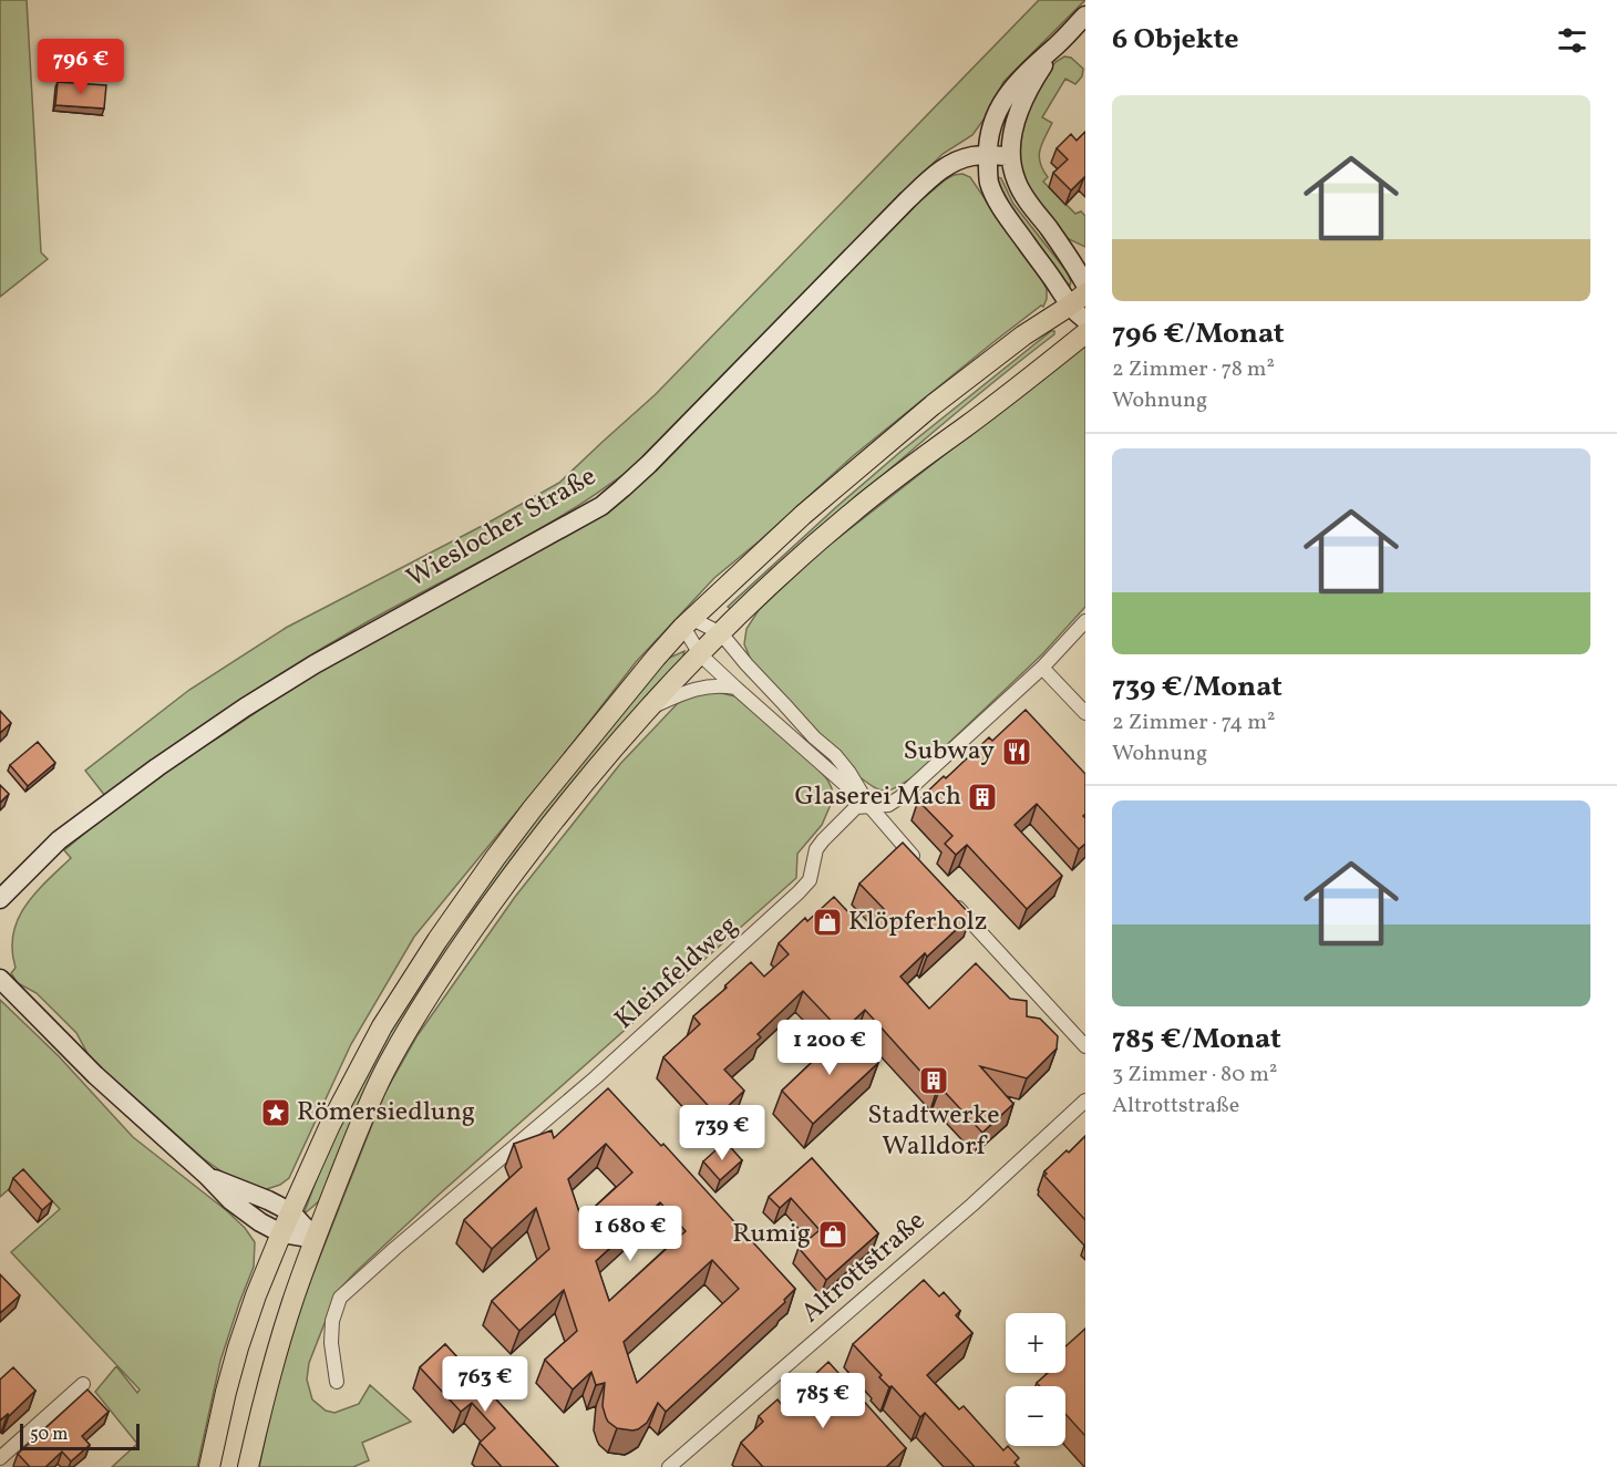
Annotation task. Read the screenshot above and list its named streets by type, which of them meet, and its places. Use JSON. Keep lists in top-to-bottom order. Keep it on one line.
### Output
{"streets":{"street":["Wieslocher Straße","Kleinfeldweg","Altrottstraße"]},"places":{"restaurant":["Subway"],"building":["Glaserei Mach","Stadtwerke Walldorf"],"shop":["Klöpferholz","Rumig"],"place":["Römersiedlung"]},"scale_bar":"50 m","page":{"heading":"6 Objekte","price":["796 €","1 200 €","739 €","1 680 €","763 €","785 €"],"list":[{"name":"796 €/Monat","note":"2 Zimmer · 78 m² · Wohnung"},{"name":"739 €/Monat","note":"2 Zimmer · 74 m² · Wohnung"},{"name":"785 €/Monat","note":"3 Zimmer · 80 m² · Altrottstraße"}],"map_buttons":["+","−"],"scale":"50 m"}}
